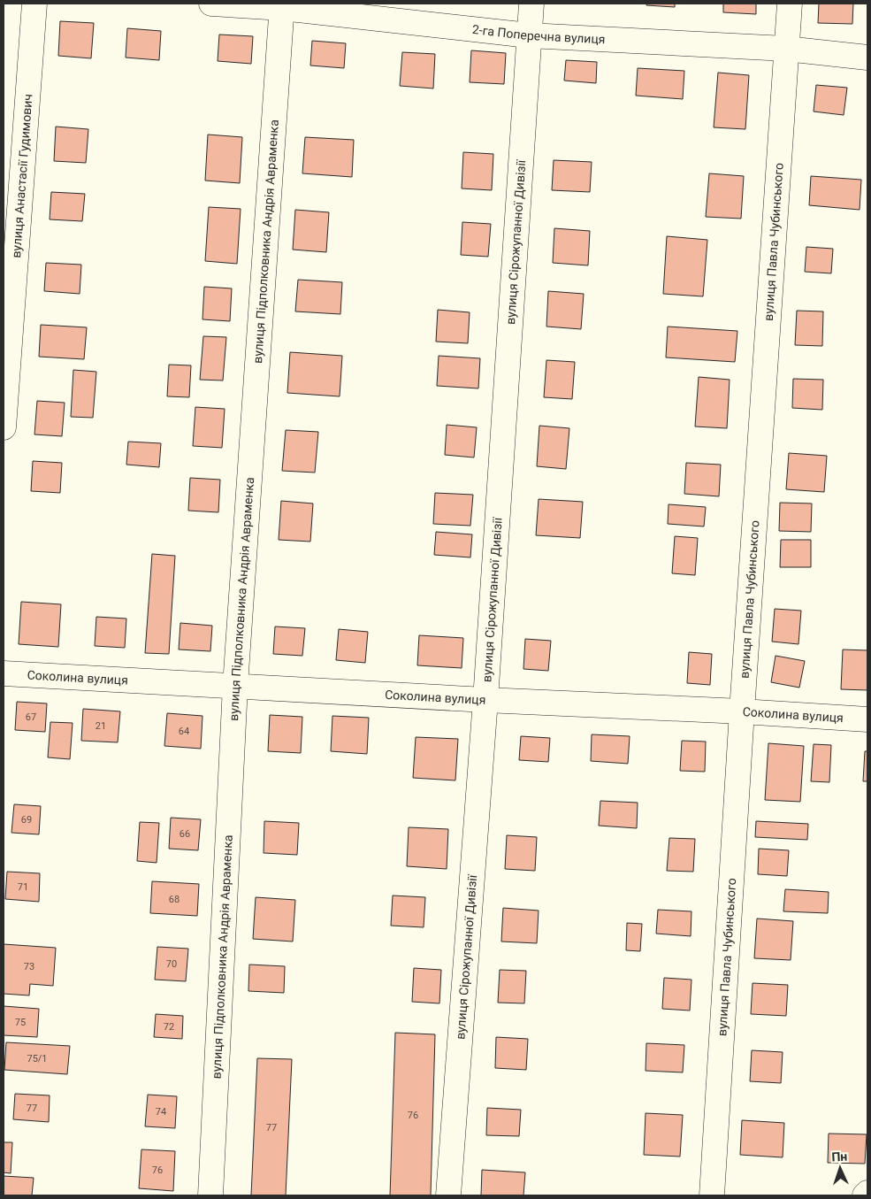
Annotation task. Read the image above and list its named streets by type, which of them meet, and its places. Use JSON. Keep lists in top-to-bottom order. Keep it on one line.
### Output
{"streets":{"street":["2-га Поперечна вулиця","вулиця Анастасії Гудимович","вулиця Підполковника Андрія Авраменка","вулиця Павла Чубинського","вулиця Сірожупанної Дивізії","Соколина вулиця"]},"crossings":[["2-га Поперечна вулиця","вулиця Підполковника Андрія Авраменка"],["2-га Поперечна вулиця","вулиця Павла Чубинського"],["2-га Поперечна вулиця","вулиця Сірожупанної Дивізії"],["вулиця Підполковника Андрія Авраменка","Соколина вулиця"],["вулиця Павла Чубинського","Соколина вулиця"],["вулиця Сірожупанної Дивізії","Соколина вулиця"]],"house_numbers":["67","21","64","69","66","71","68","70","73","75","72","75/1","77","74","76","77","76"],"north":"top"}
